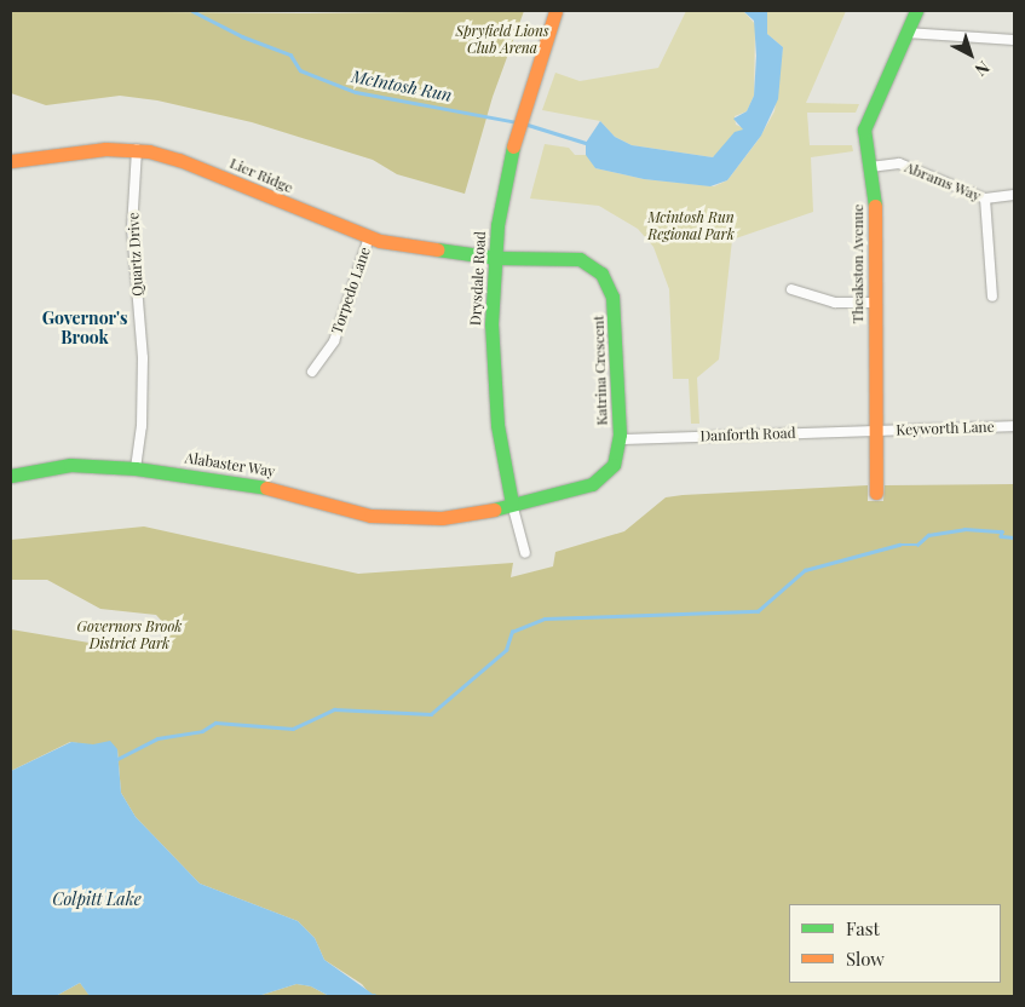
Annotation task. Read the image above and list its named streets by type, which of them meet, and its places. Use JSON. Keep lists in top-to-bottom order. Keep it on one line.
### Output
{"streets":{"street":["Lier Ridge","Abrams Way","Quartz Drive","Theakston Avenue","Drysdale Road","Torpedo Lane","Katrina Crescent","Keyworth Lane","Danforth Road","Alabaster Way"]},"crossings":[["Lier Ridge","Quartz Drive"],["Lier Ridge","Drysdale Road"],["Lier Ridge","Torpedo Lane"],["Lier Ridge","Katrina Crescent"],["Abrams Way","Theakston Avenue"],["Quartz Drive","Alabaster Way"],["Theakston Avenue","Keyworth Lane"],["Theakston Avenue","Danforth Road"],["Drysdale Road","Katrina Crescent"],["Drysdale Road","Alabaster Way"],["Katrina Crescent","Danforth Road"],["Katrina Crescent","Alabaster Way"],["Keyworth Lane","Danforth Road"]],"districts":["Governor's Brook"],"water":["McIntosh Run","Colpitt Lake"],"parks":["Spryfield Lions Club Arena","Mcintosh Run Regional Park","Governors Brook District Park"],"legend":["Fast","Slow"],"north":"bottom right"}
